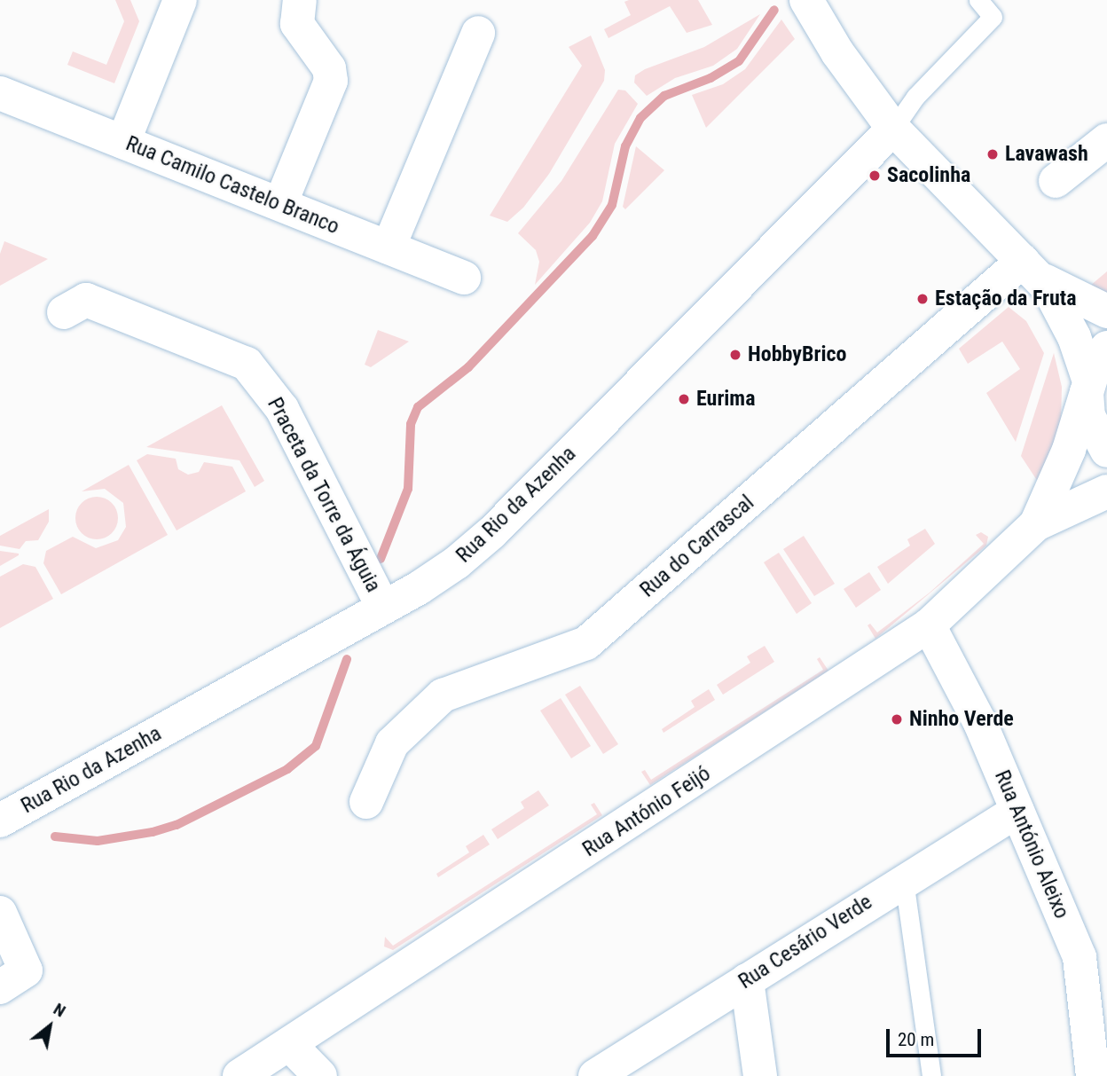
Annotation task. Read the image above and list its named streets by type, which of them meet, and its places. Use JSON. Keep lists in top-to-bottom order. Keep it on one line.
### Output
{"streets":{"street":["Rua Camilo Castelo Branco","Praceta da Torre da Águia","Rua Rio da Azenha","Rua do Carrascal","Rua António Feijó","Rua António Aleixo","Rua Cesário Verde"]},"crossings":[["Praceta da Torre da Águia","Rua Rio da Azenha"],["Rua António Feijó","Rua António Aleixo"],["Rua António Aleixo","Rua Cesário Verde"]],"places":["Lavawash","Sacolinha","Estação da Fruta","HobbyBrico","Eurima","Ninho Verde"],"scale_bar":"20 m","north":"top right"}
